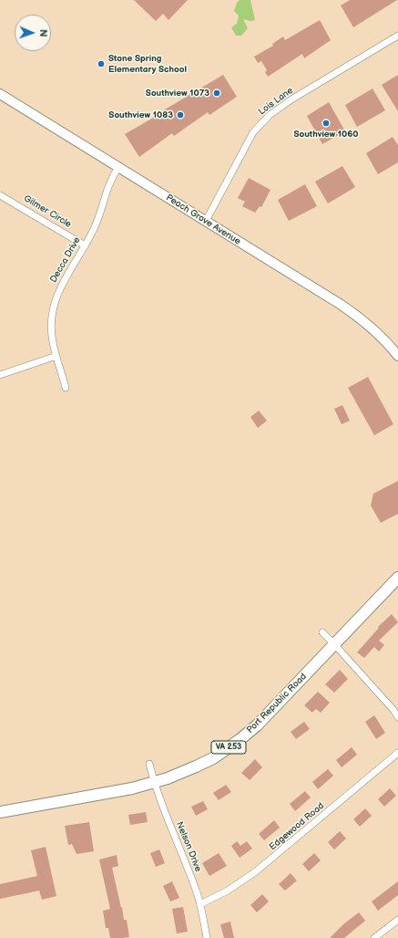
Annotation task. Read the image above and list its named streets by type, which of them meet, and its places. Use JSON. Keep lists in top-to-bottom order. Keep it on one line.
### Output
{"streets":{"main road":["Peach Grove Avenue","Port Republic Road","VA 253"],"street":["Lois Lane","Gilmer Circle","Decca Drive","Edgewood Road","Nelson Drive"]},"crossings":[["Lois Lane","Peach Grove Avenue"],["Gilmer Circle","Decca Drive"],["Peach Grove Avenue","Decca Drive"],["Port Republic Road","Nelson Drive"],["Edgewood Road","Nelson Drive"]],"places":["Stone Spring Elementary School","Southview 1073","Southview 1083","Southview 1060"],"north":"right"}
